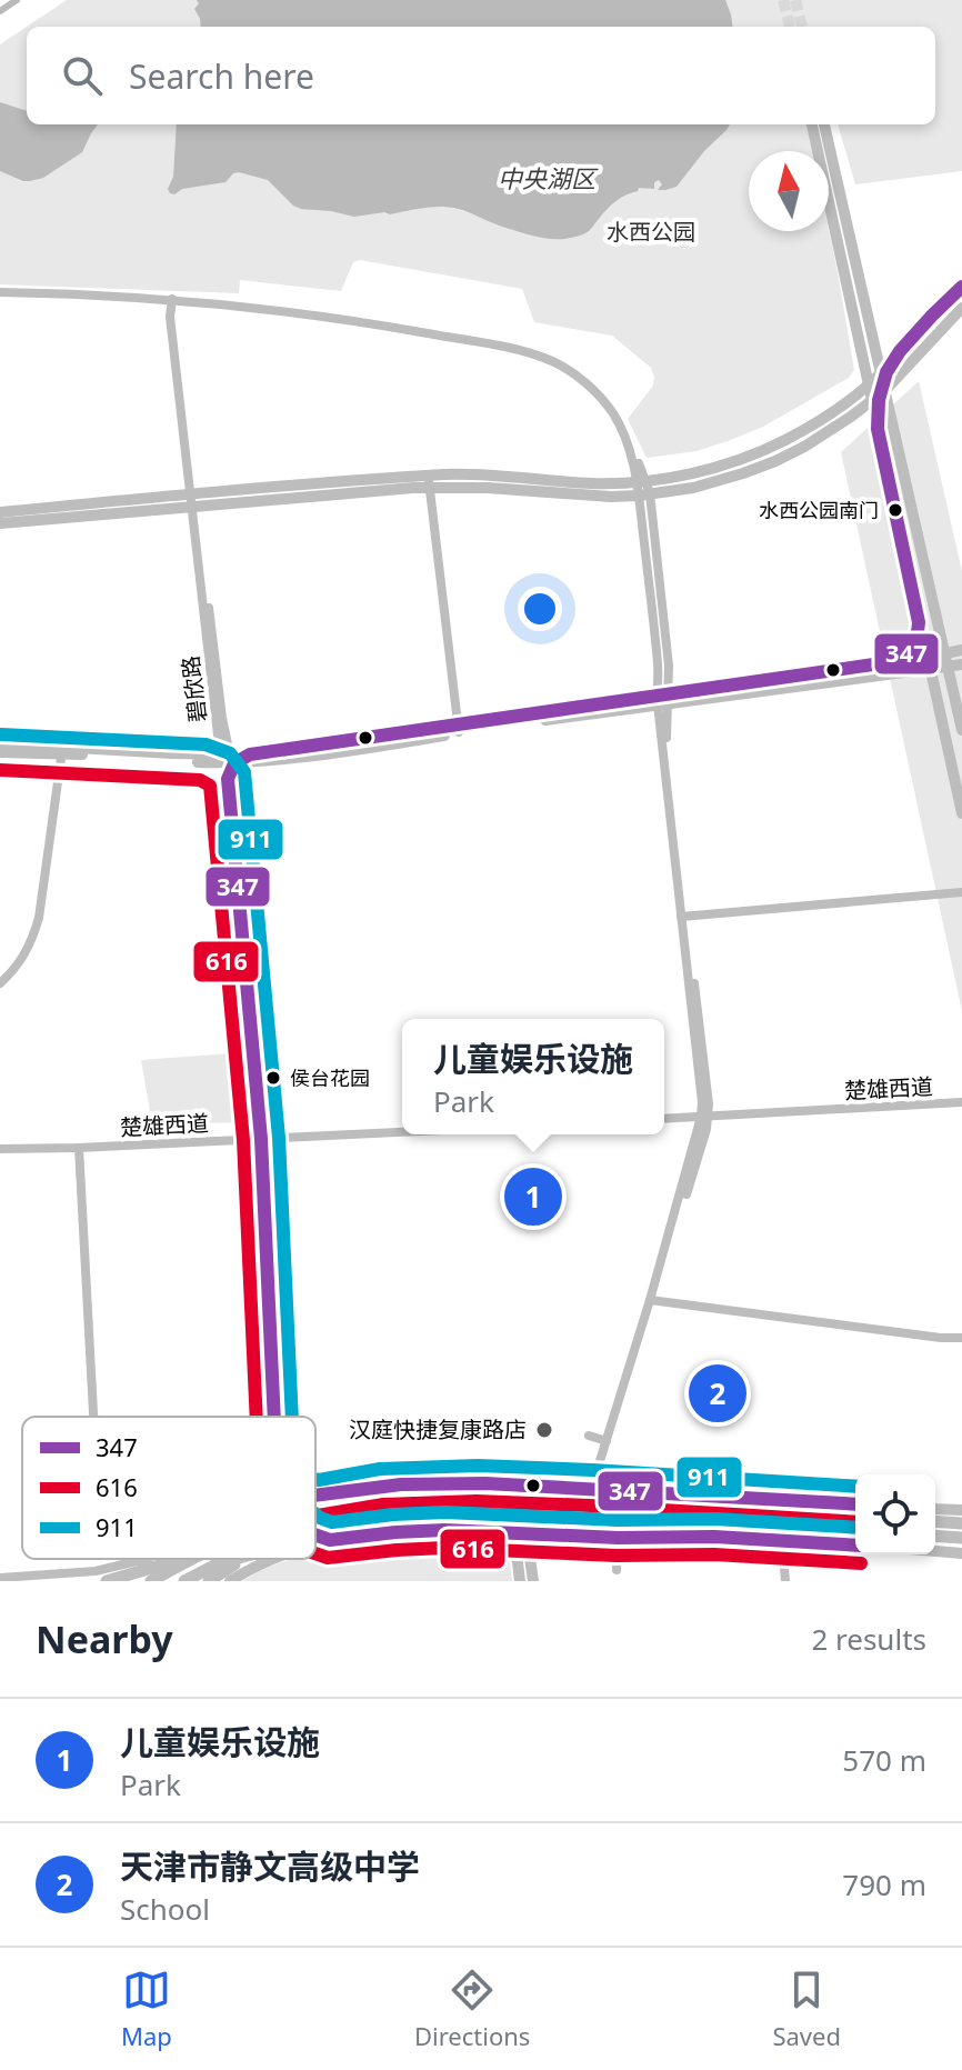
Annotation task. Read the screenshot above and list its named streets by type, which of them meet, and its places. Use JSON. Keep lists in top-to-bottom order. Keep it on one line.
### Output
{"streets":{"street":["碧欣路","楚雄西道"]},"crossings":[["碧欣路","楚雄西道"]],"water":["中央湖区"],"parks":["水西公园"],"places":["水西公园南门","侯台花园","汉庭快捷复康路店"],"lines":["transit line 347","transit line 911","transit line 616"],"legend":["347","616","911"],"north":"top","page":{"search":"Search here","popup":["儿童娱乐设施","Park"],"pins":["1","2"],"heading":["Nearby","2 results"],"list":[{"mark":"1","name":"儿童娱乐设施","note":"Park","value":"570 m"},{"mark":"2","name":"天津市静文高级中学","note":"School","value":"790 m"}],"nav":["Map","Directions","Saved"]}}
